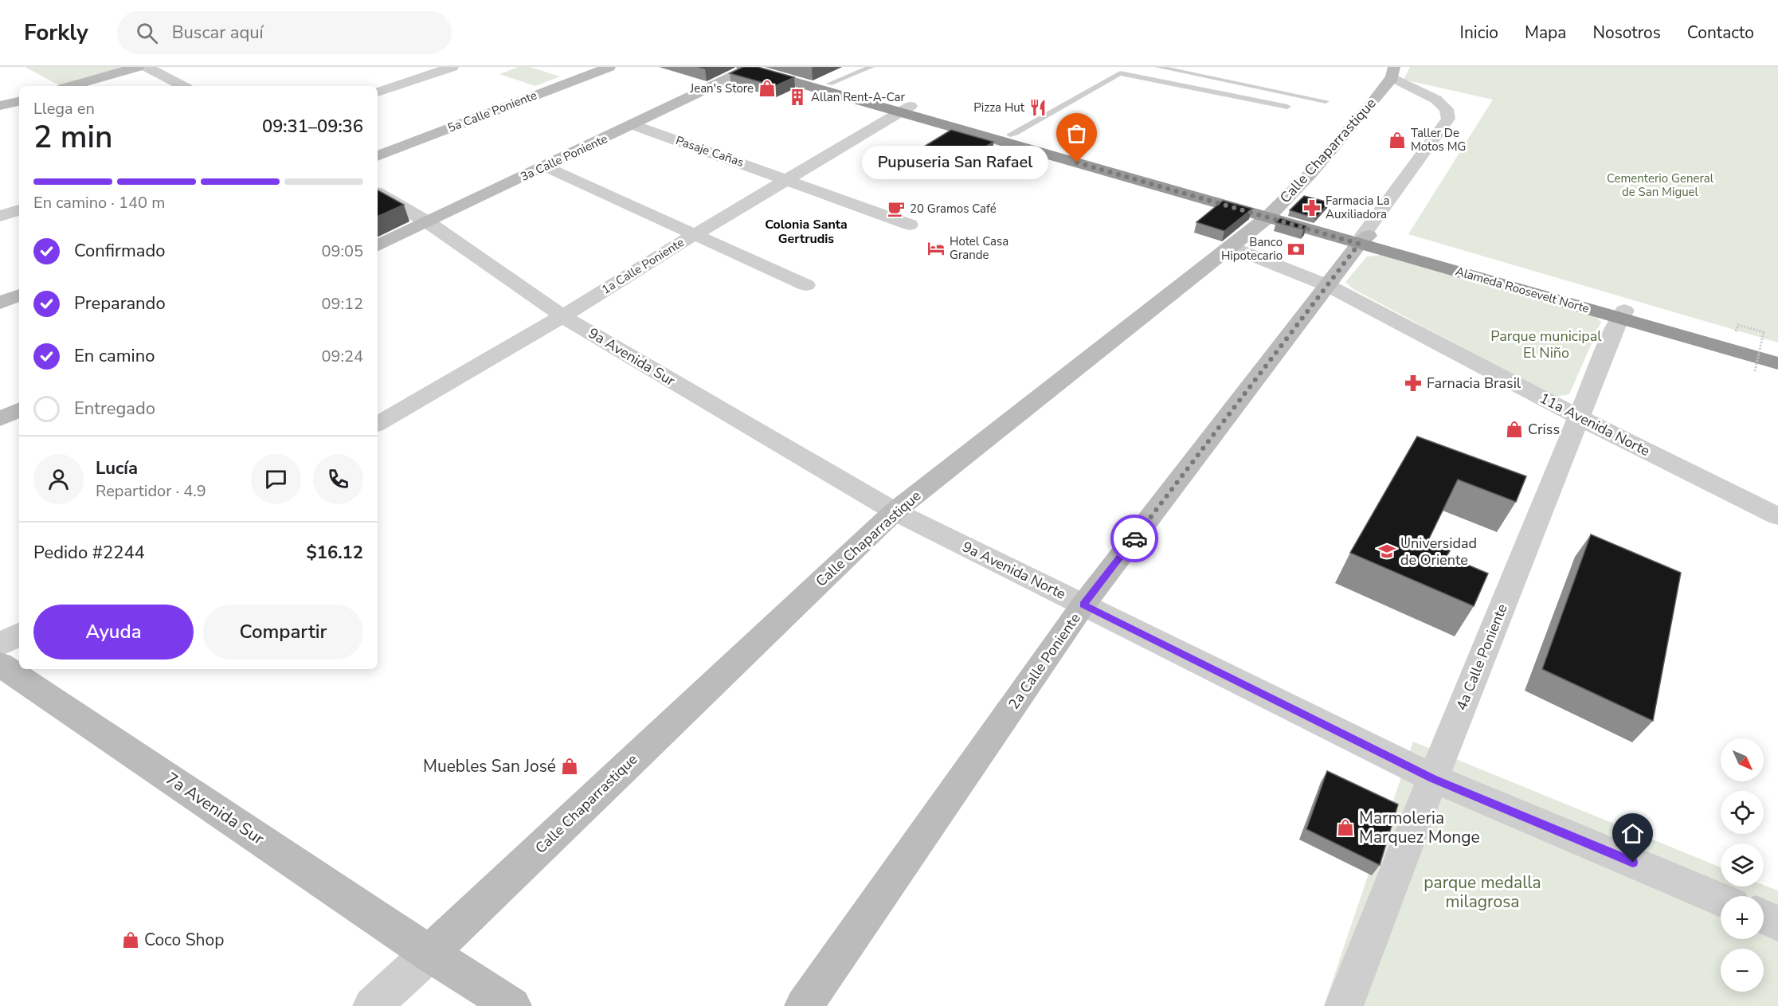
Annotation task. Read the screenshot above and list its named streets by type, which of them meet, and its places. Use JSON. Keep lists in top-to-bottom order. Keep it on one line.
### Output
{"streets":{"highway":["Alameda Roosevelt Norte"],"main road":["5a Calle Poniente","Calle Chaparrastique","3a Calle Poniente","2a Calle Poniente","7a Avenida Sur"],"street":["Pasaje Cañas","1a Calle Poniente","9a Avenida Sur","11a Avenida Norte","9a Avenida Norte","4a Calle Poniente"]},"crossings":[["Calle Chaparrastique","Alameda Roosevelt Norte"],["Calle Chaparrastique","9a Avenida Sur"],["Calle Chaparrastique","11a Avenida Norte"],["Calle Chaparrastique","9a Avenida Norte"],["Calle Chaparrastique","2a Calle Poniente"],["Calle Chaparrastique","7a Avenida Sur"],["Pasaje Cañas","3a Calle Poniente"],["Pasaje Cañas","1a Calle Poniente"],["3a Calle Poniente","9a Avenida Sur"],["1a Calle Poniente","9a Avenida Sur"],["Alameda Roosevelt Norte","4a Calle Poniente"],["Alameda Roosevelt Norte","2a Calle Poniente"],["9a Avenida Sur","9a Avenida Norte"],["11a Avenida Norte","4a Calle Poniente"],["11a Avenida Norte","2a Calle Poniente"],["9a Avenida Norte","4a Calle Poniente"],["9a Avenida Norte","2a Calle Poniente"]],"districts":["Colonia Santa Gertrudis"],"parks":["Cementerio General de San Miguel","Parque municipal El Niño","parque medalla milagrosa"],"places":{"shop":["Jean's Store","Taller De Motos MG","Criss","Muebles San José","Marmoleria Marquez Monge","Coco Shop"],"building":["Allan Rent-A-Car"],"restaurant":["Pizza Hut"],"other":["Pupuseria San Rafael"],"pharmacy":["Farmacia La Auxiliadora","Farnacia Brasil"],"cafe":["20 Gramos Café"],"hotel":["Hotel Casa Grande"],"bank":["Banco Hipotecario"],"school or university":["Universidad de Oriente"]},"north":"bottom right","page":{"header":"Forkly","search":"Buscar aquí","nav":["Inicio","Mapa","Nosotros","Contacto"],"heading":["2 min","Llega en","09:31–09:36"],"panel":["Lucía","Repartidor · 4.9","Pedido #2244","$16.12"],"bubble":"Pupuseria San Rafael","bar":"En camino · 140 m","list":[["Confirmado","09:05"],["Preparando","09:12"],["En camino","09:24"],"Entregado"],"buttons":["Ayuda","Compartir"],"map_buttons":["+","−"]}}
